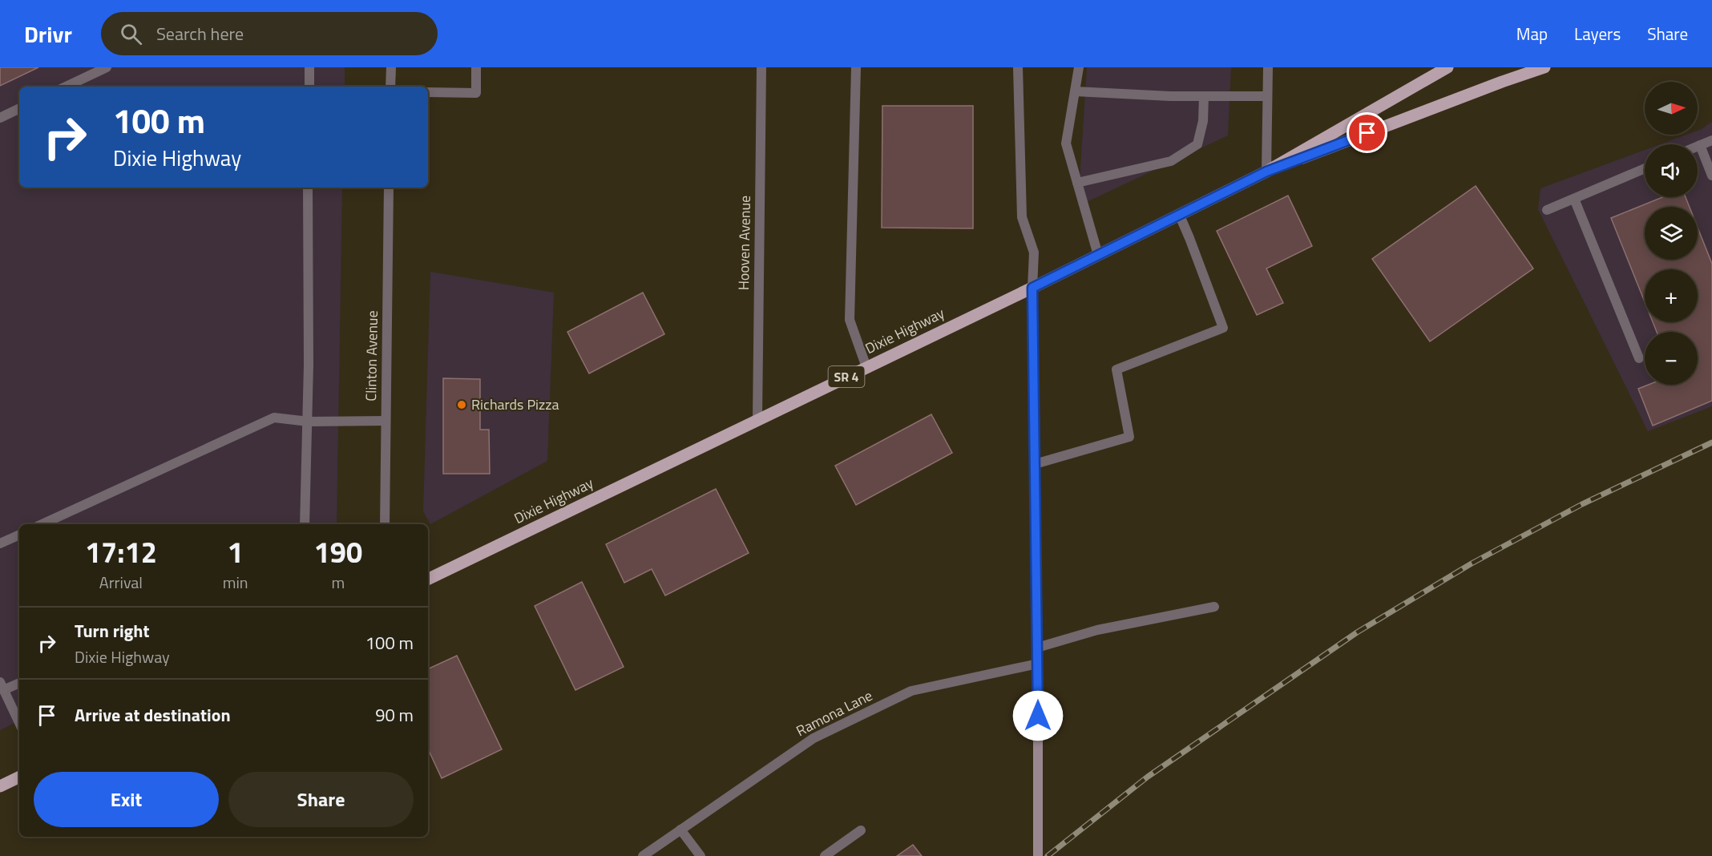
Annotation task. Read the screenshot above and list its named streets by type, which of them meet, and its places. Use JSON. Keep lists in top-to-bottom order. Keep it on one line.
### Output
{"streets":{"main road":["Dixie Highway","SR 4"],"street":["Hooven Avenue","Clinton Avenue","Ramona Lane"]},"crossings":[["Hooven Avenue","Dixie Highway"]],"places":["Richards Pizza"],"north":"right","page":{"header":"Drivr","search":"Search here","nav":["Map","Layers","Share"],"map_buttons":["+","−"],"turn":["100 m","Dixie Highway"],"eta":["17:12","Arrival","1","min","190","m"],"list":[{"name":"Turn right","note":"Dixie Highway","value":"100 m"},{"name":"Arrive at destination","value":"90 m"}],"buttons":["Exit","Share"]}}
